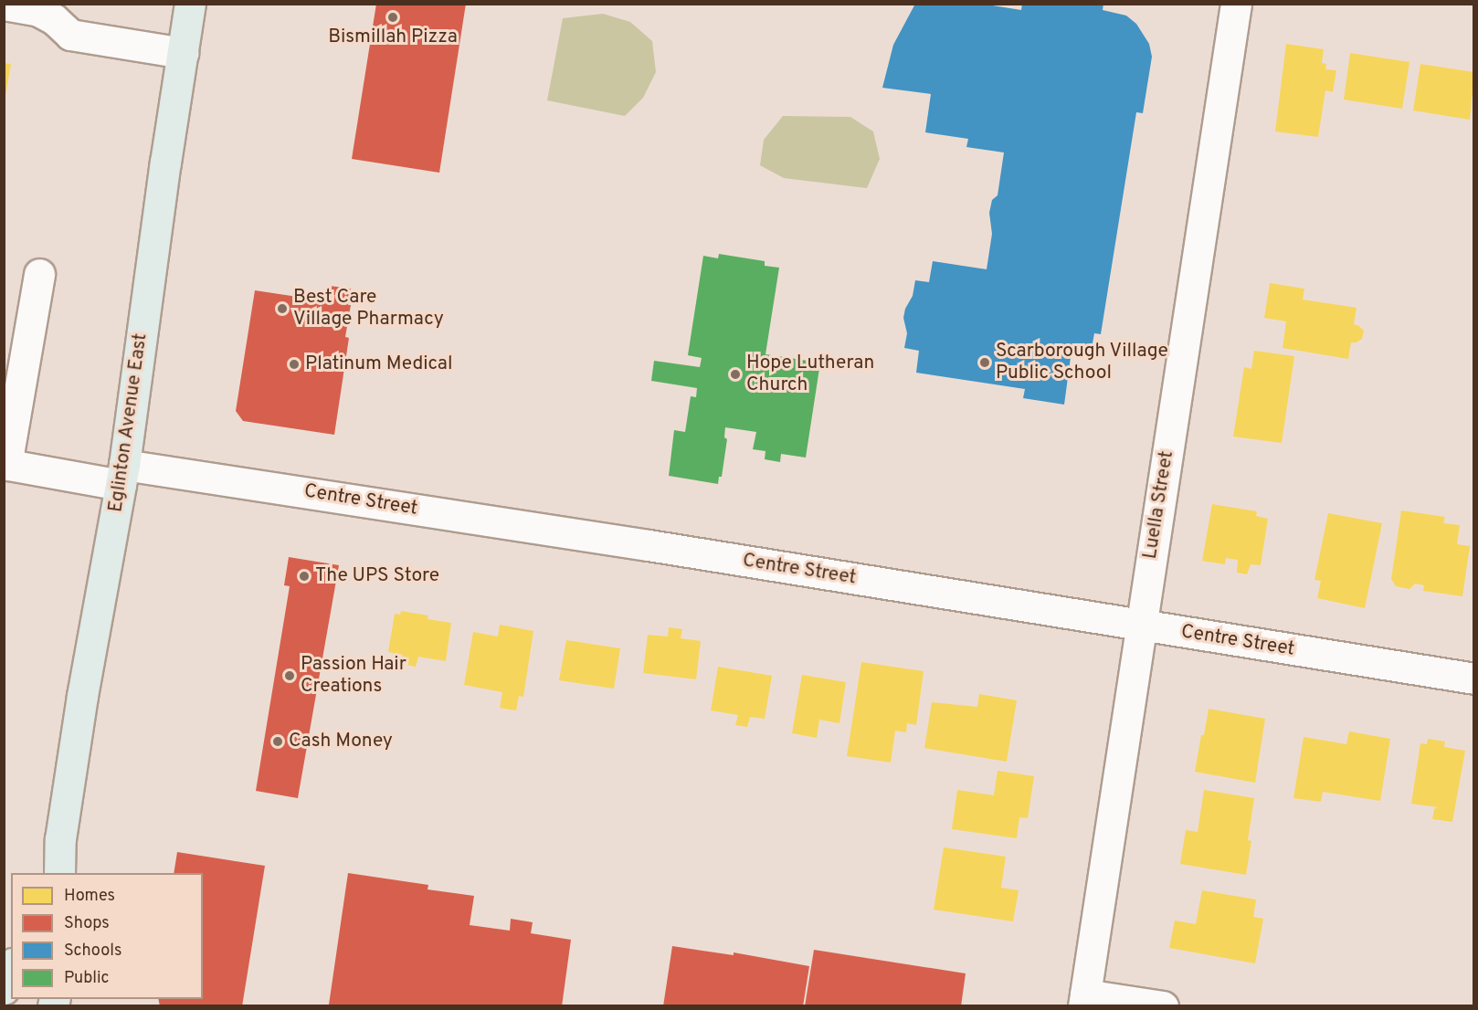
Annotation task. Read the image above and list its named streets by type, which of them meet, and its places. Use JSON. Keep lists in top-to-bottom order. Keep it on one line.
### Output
{"streets":{"main road":["Eglinton Avenue East"],"street":["Centre Street","Luella Street"]},"crossings":[["Eglinton Avenue East","Centre Street"],["Centre Street","Luella Street"]],"places":["Bismillah Pizza","Best Care Village Pharmacy","Scarborough Village Public School","Platinum Medical","Hope Lutheran Church","The UPS Store","Passion Hair Creations","Cash Money"],"legend":["Homes","Shops","Schools","Public"]}
